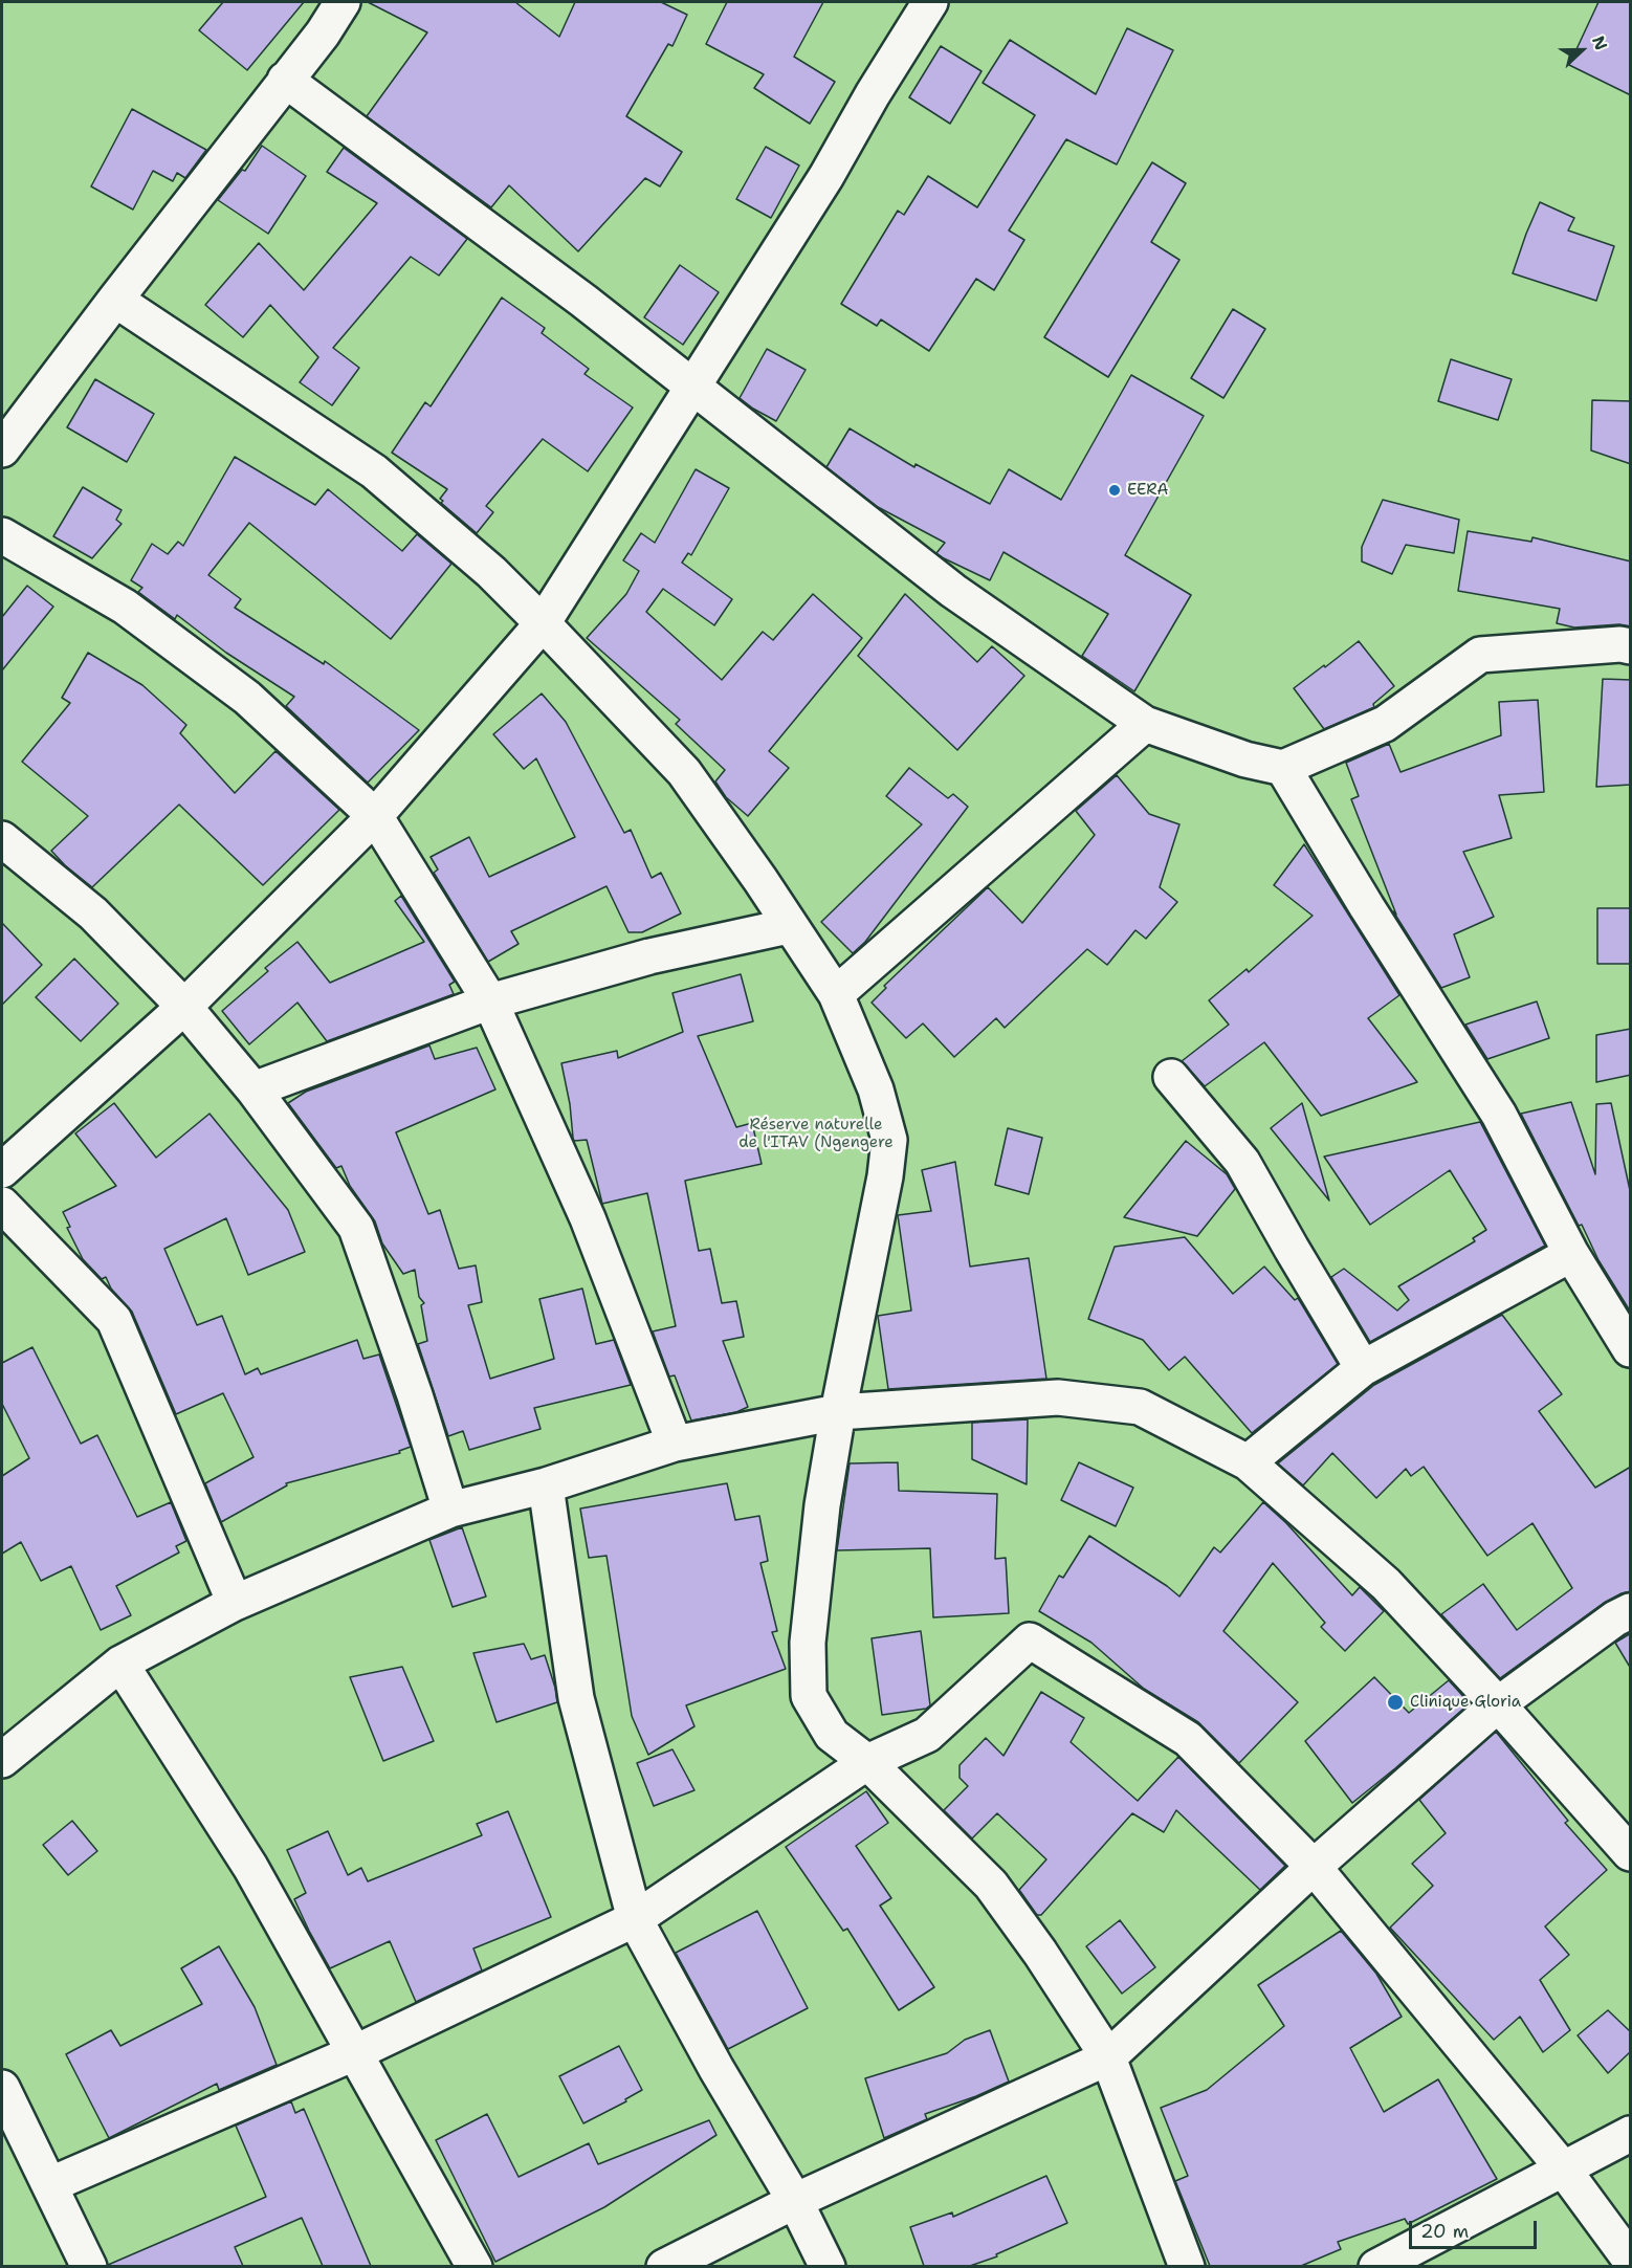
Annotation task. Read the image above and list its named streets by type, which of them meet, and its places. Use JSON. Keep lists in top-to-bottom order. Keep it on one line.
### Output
{"parks":["Réserve naturelle de l'ITAV (Ngengere"],"places":["EERA","Clinique Gloria"],"scale_bar":"20 m","north":"right"}
